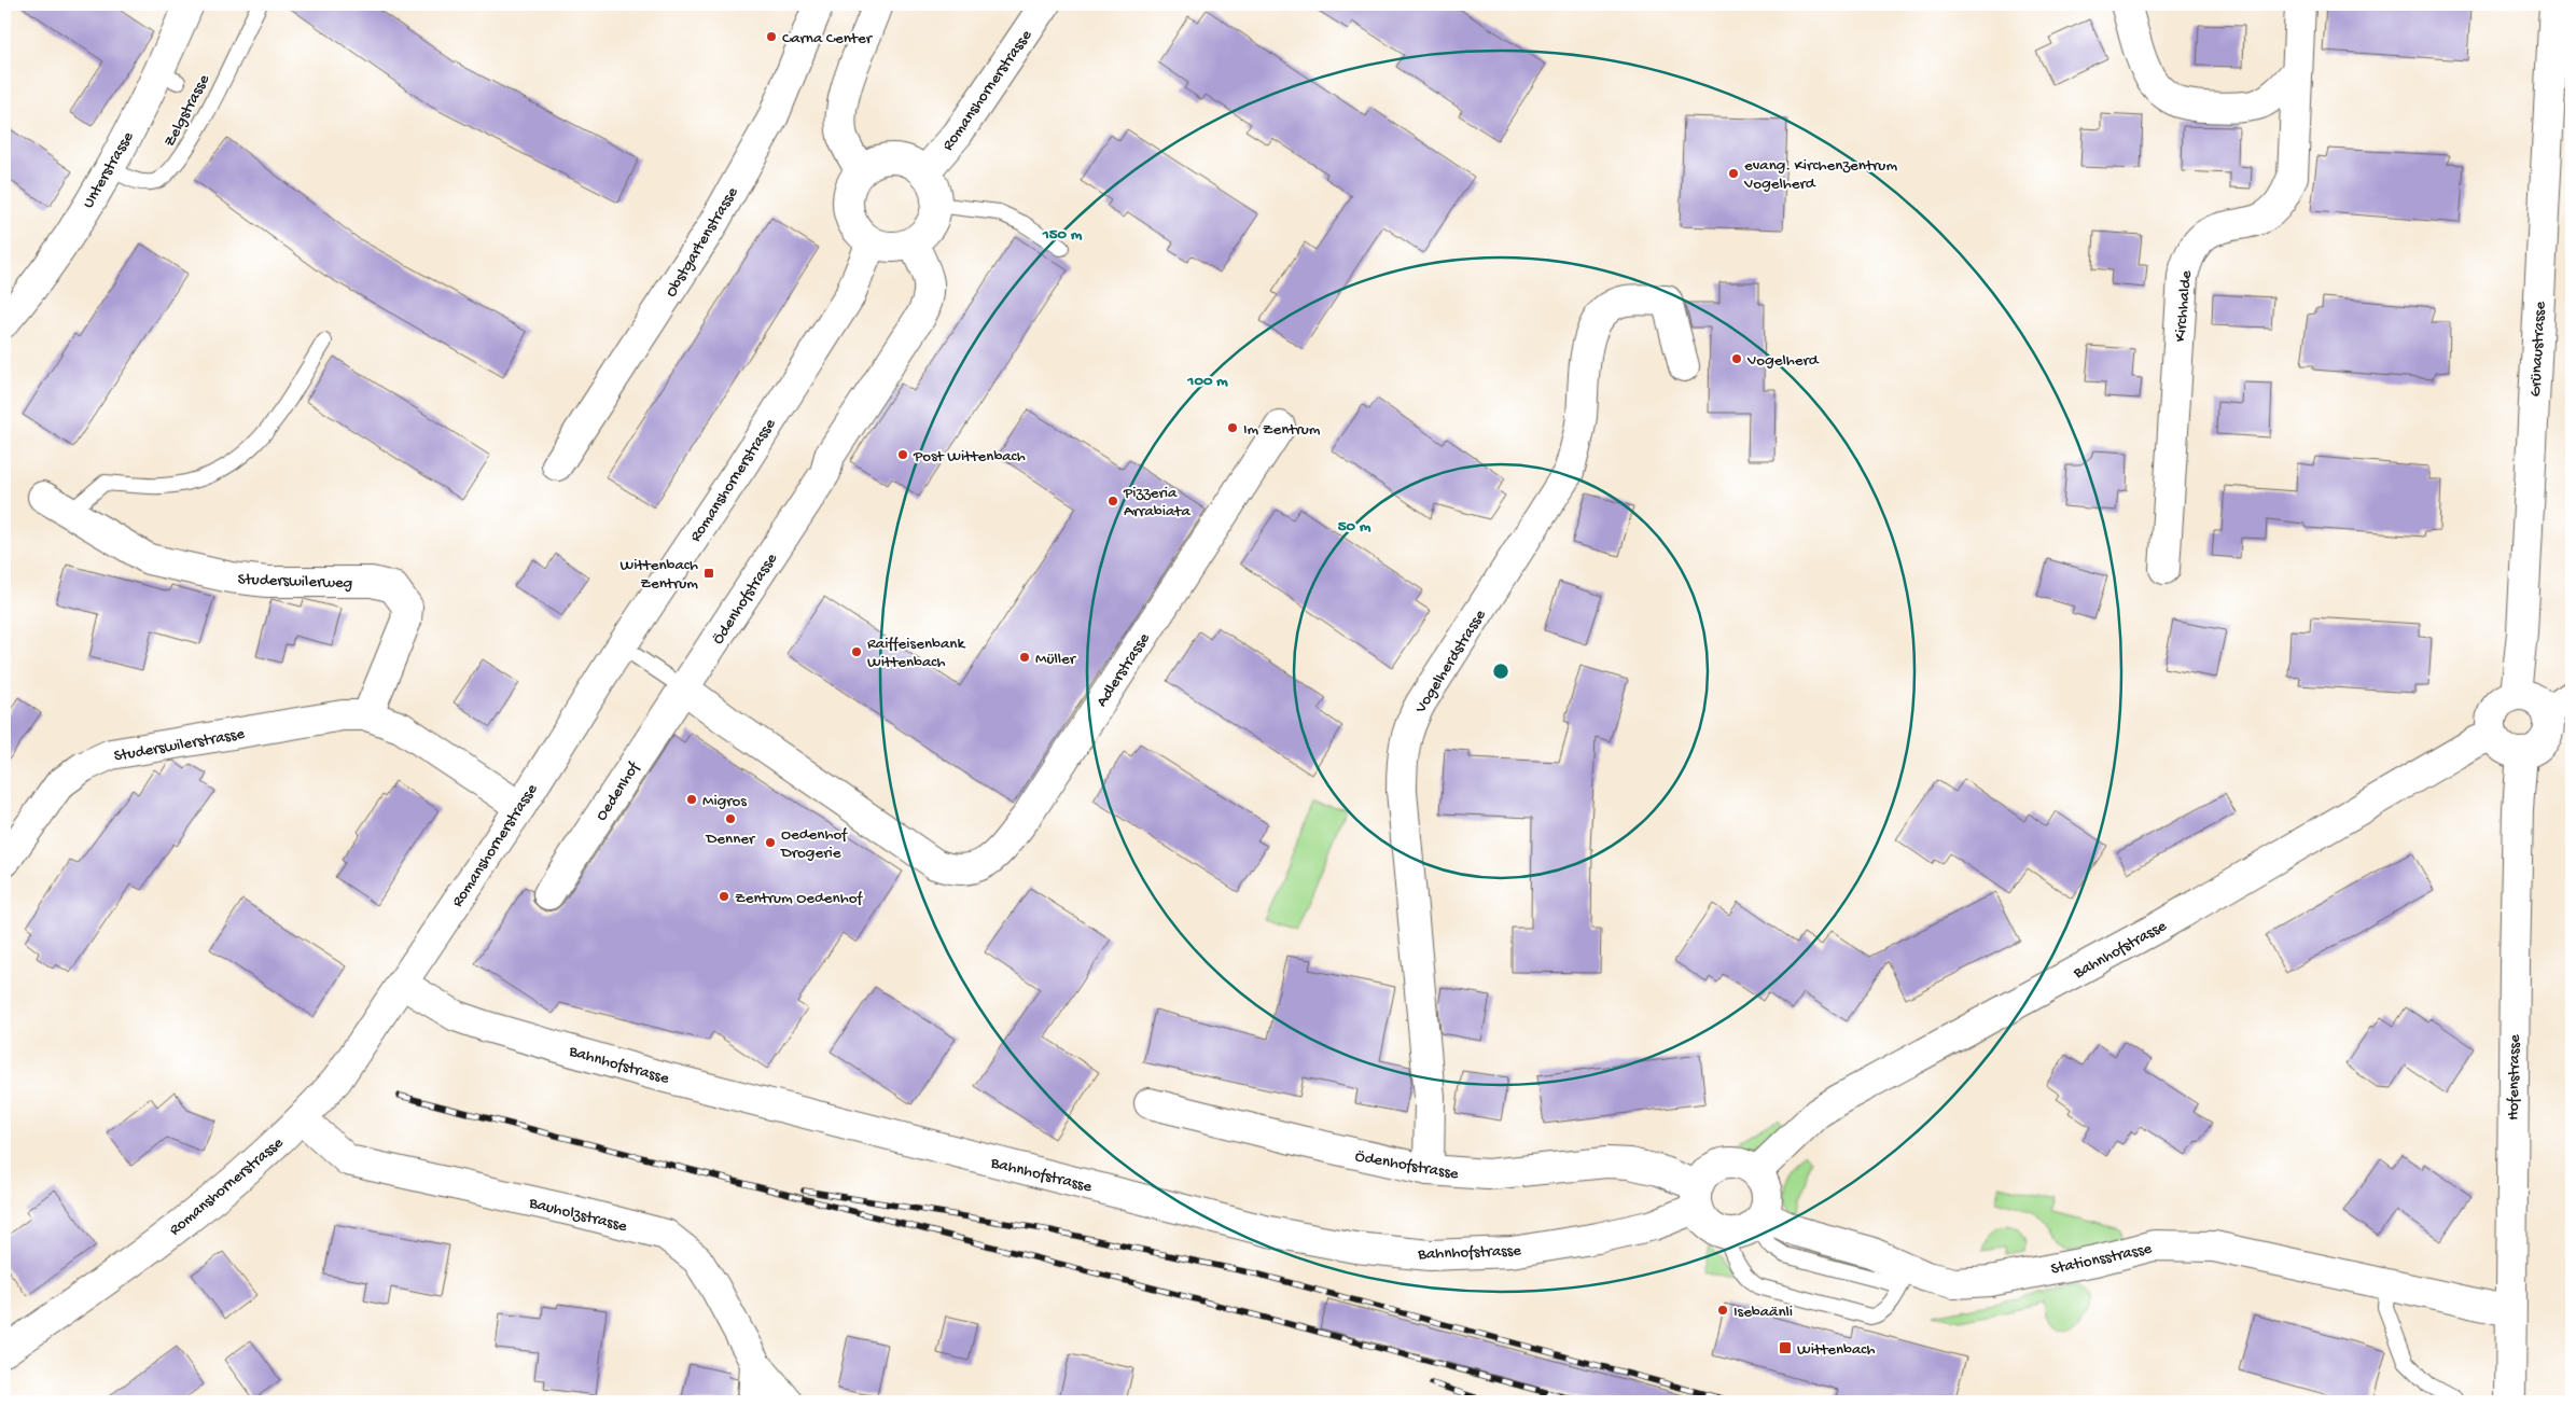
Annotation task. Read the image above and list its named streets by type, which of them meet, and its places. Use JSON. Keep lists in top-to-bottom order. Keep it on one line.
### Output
{"streets":{"street":["Romanshornerstrasse","Unterstrasse","Obstgartenstrasse","Kirchhalde","Grünaustrasse","Studerswilerweg","Ödenhofstrasse","Vogelherdstrasse","Adlerstrasse","Studerswilerstrasse","Oedenhof","Bahnhofstrasse","Hofenstrasse","Bauholzstrasse","Stationsstrasse"],"lane":["Zelgstrasse"]},"crossings":[["Romanshornerstrasse","Ödenhofstrasse"],["Romanshornerstrasse","Bahnhofstrasse"],["Romanshornerstrasse","Bauholzstrasse"],["Zelgstrasse","Unterstrasse"],["Grünaustrasse","Bahnhofstrasse"],["Grünaustrasse","Hofenstrasse"],["Studerswilerweg","Studerswilerstrasse"],["Ödenhofstrasse","Vogelherdstrasse"],["Ödenhofstrasse","Adlerstrasse"],["Ödenhofstrasse","Oedenhof"],["Ödenhofstrasse","Bahnhofstrasse"],["Ödenhofstrasse","Stationsstrasse"],["Adlerstrasse","Oedenhof"],["Bahnhofstrasse","Hofenstrasse"],["Bahnhofstrasse","Stationsstrasse"],["Hofenstrasse","Stationsstrasse"]],"places":{"other":["Carna Center","evang. Kirchenzentrum Vogelherd","Vogelherd","Im Zentrum","Post Wittenbach","Pizzeria Arrabiata","Raiffeisenbank Wittenbach","Müller","Migros","Denner","Oedenhof Drogerie","Zentrum Oedenhof","Isebaänli"],"transit":["Wittenbach Zentrum","Wittenbach"]},"rings":["150 m","100 m","50 m"]}
